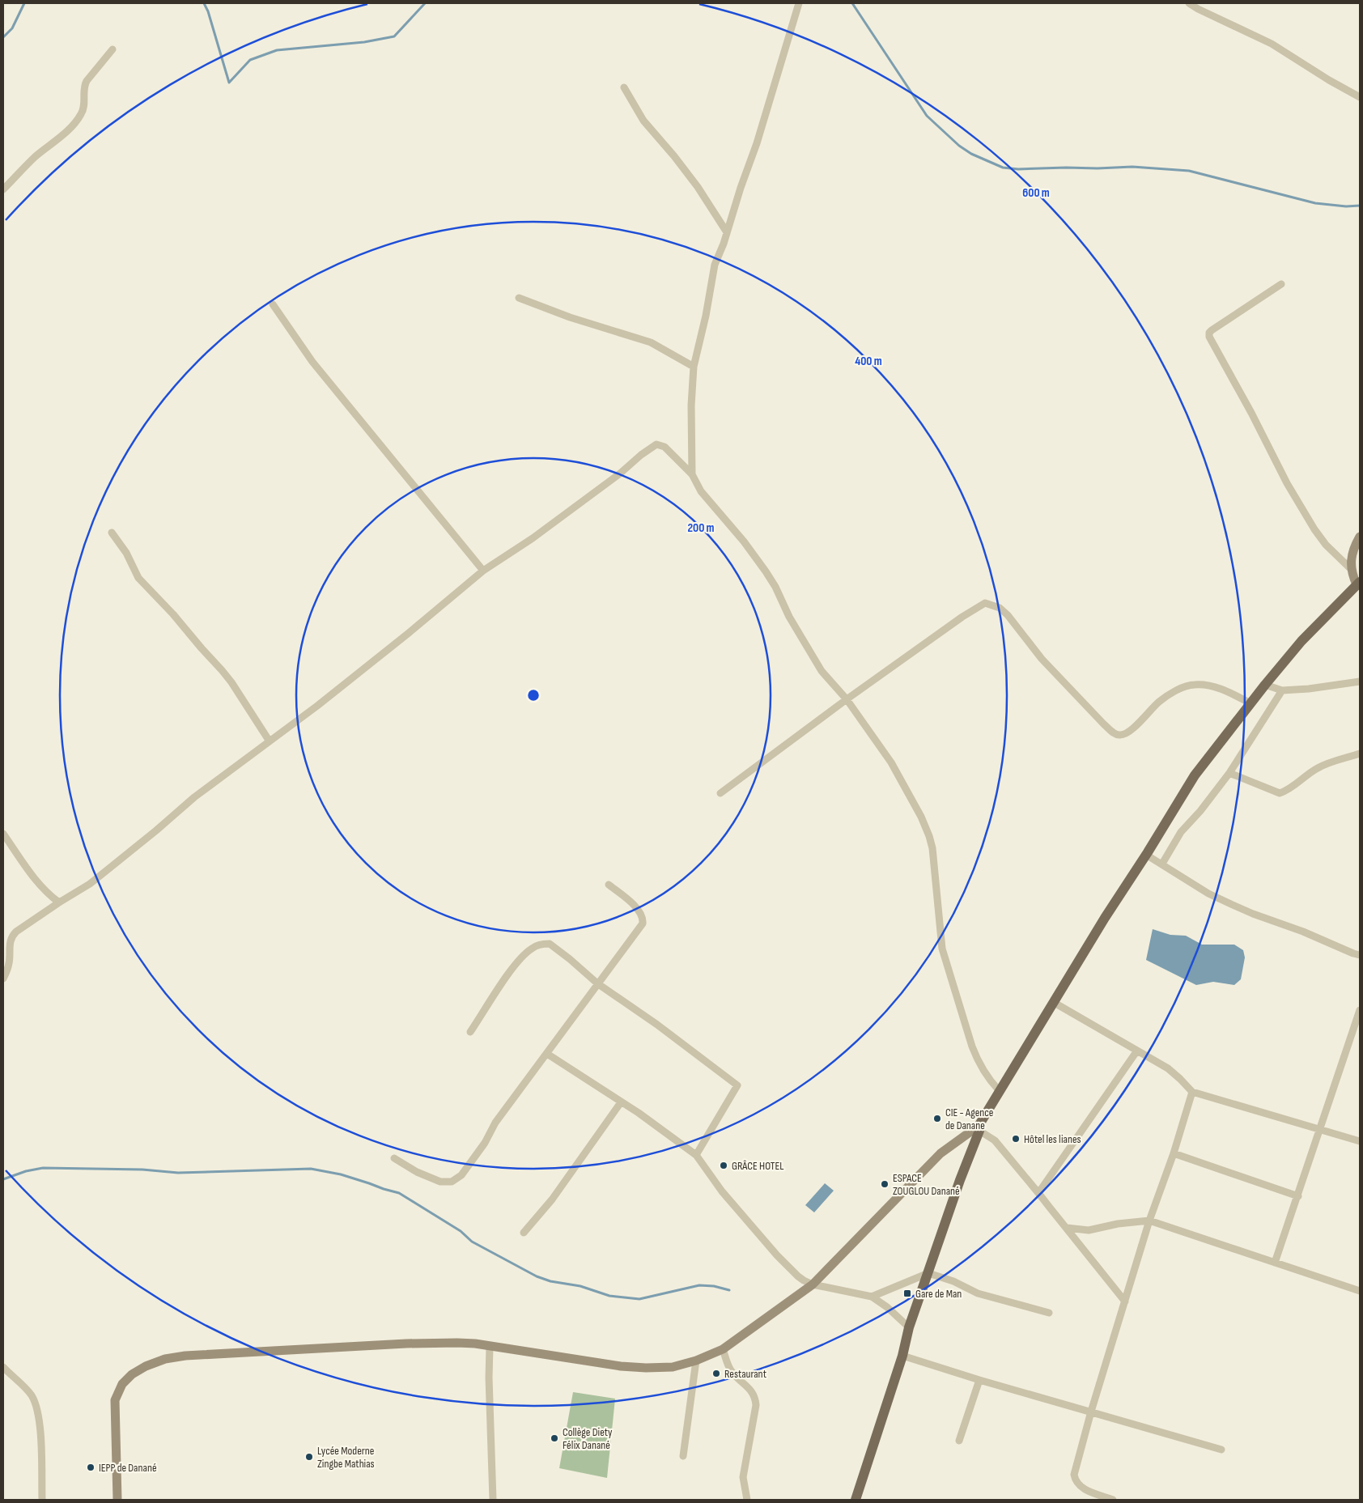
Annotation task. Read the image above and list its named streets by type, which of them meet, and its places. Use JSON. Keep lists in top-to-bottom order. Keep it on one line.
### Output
{"places":{"other":["CIE - Agence de Danane","Hôtel les lianes","GRÂCE HOTEL","ESPACE ZOUGLOU Danané","Restaurant","Collège Diety Félix Danané","Lycée Moderne Zingbe Mathias","IEPP de Danané"],"transit":["Gare de Man"]},"rings":["600 m","400 m","200 m"]}
